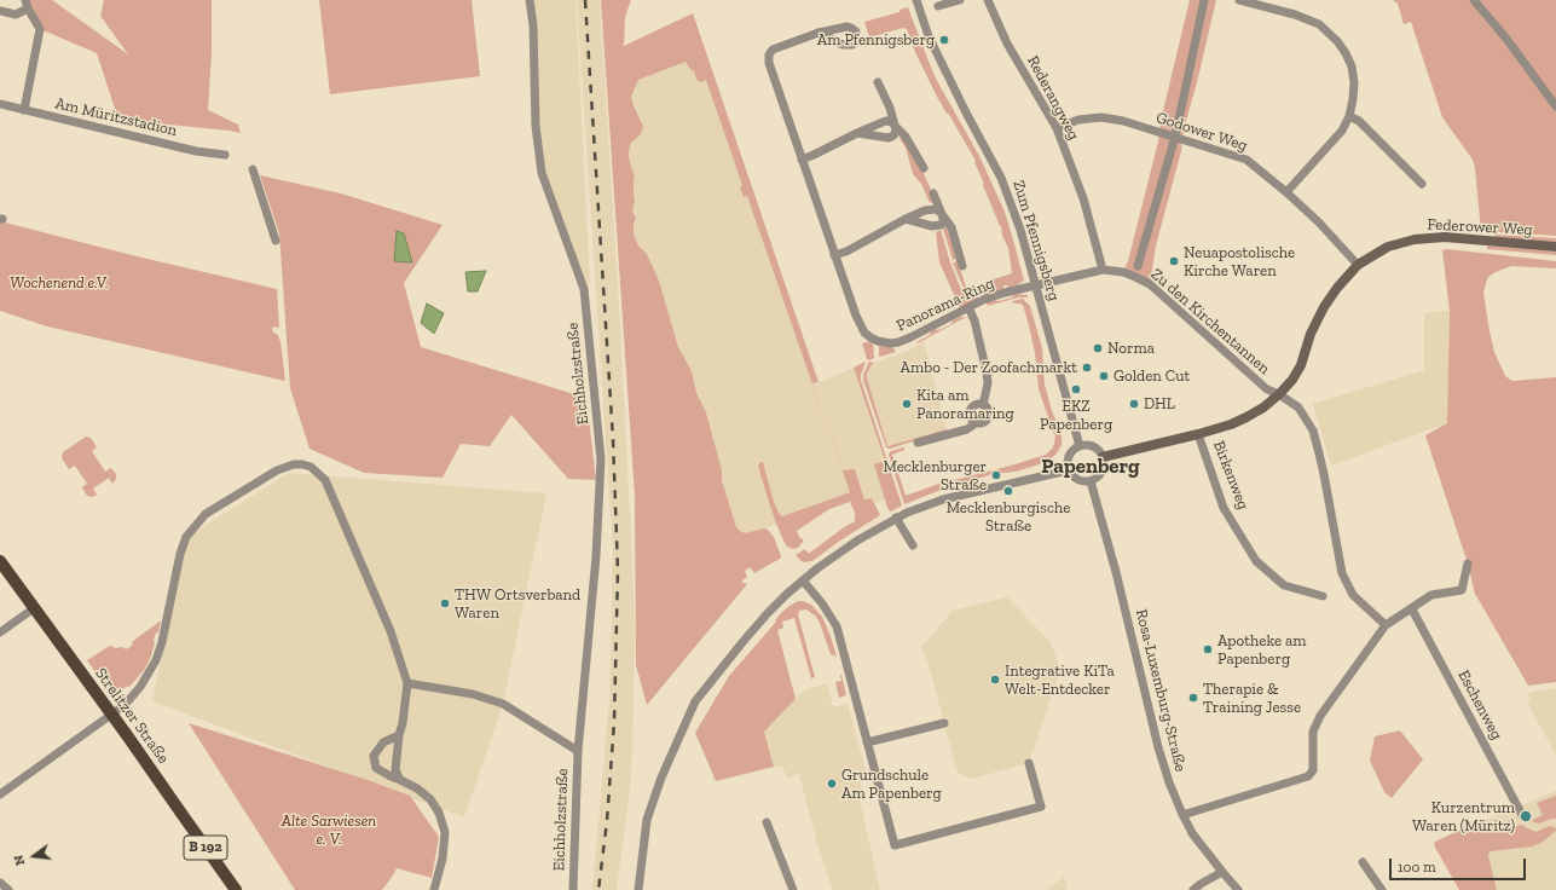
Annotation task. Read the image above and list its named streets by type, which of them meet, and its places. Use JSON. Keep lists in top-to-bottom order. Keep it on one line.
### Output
{"streets":{"main road":["Strelitzer Straße","B 192"],"street":["Rederangweg","Am Müritzstadion","Godower Weg","Federower Weg","Zum Pfennigsberg","Panorama-Ring","Zu den Kirchentannen","Eichholzstraße","Birkenweg","Rosa-Luxemburg-Straße","Eschenweg"]},"crossings":[["Rederangweg","Godower Weg"],["Rederangweg","Zu den Kirchentannen"],["Godower Weg","Federower Weg"],["Federower Weg","Zum Pfennigsberg"],["Federower Weg","Zu den Kirchentannen"],["Federower Weg","Birkenweg"],["Federower Weg","Rosa-Luxemburg-Straße"],["Zum Pfennigsberg","Panorama-Ring"],["Zum Pfennigsberg","Zu den Kirchentannen"],["Zum Pfennigsberg","Rosa-Luxemburg-Straße"],["Panorama-Ring","Zu den Kirchentannen"]],"districts":["Papenberg"],"parks":["Wochenend e.V.","Alte Sarwiesen e. V."],"places":["Am Pfennigsberg","Neuapostolische Kirche Waren","Norma","Ambo - Der Zoofachmarkt","Golden Cut","EKZ Papenberg","Kita am Panoramaring","DHL","Mecklenburger Straße","Mecklenburgische Straße","THW Ortsverband Waren","Apotheke am Papenberg","Integrative KiTa Welt-Entdecker","Therapie & Training Jesse","Grundschule Am Papenberg","Kurzentrum Waren (Müritz)"],"scale_bar":"100 m","north":"left"}
